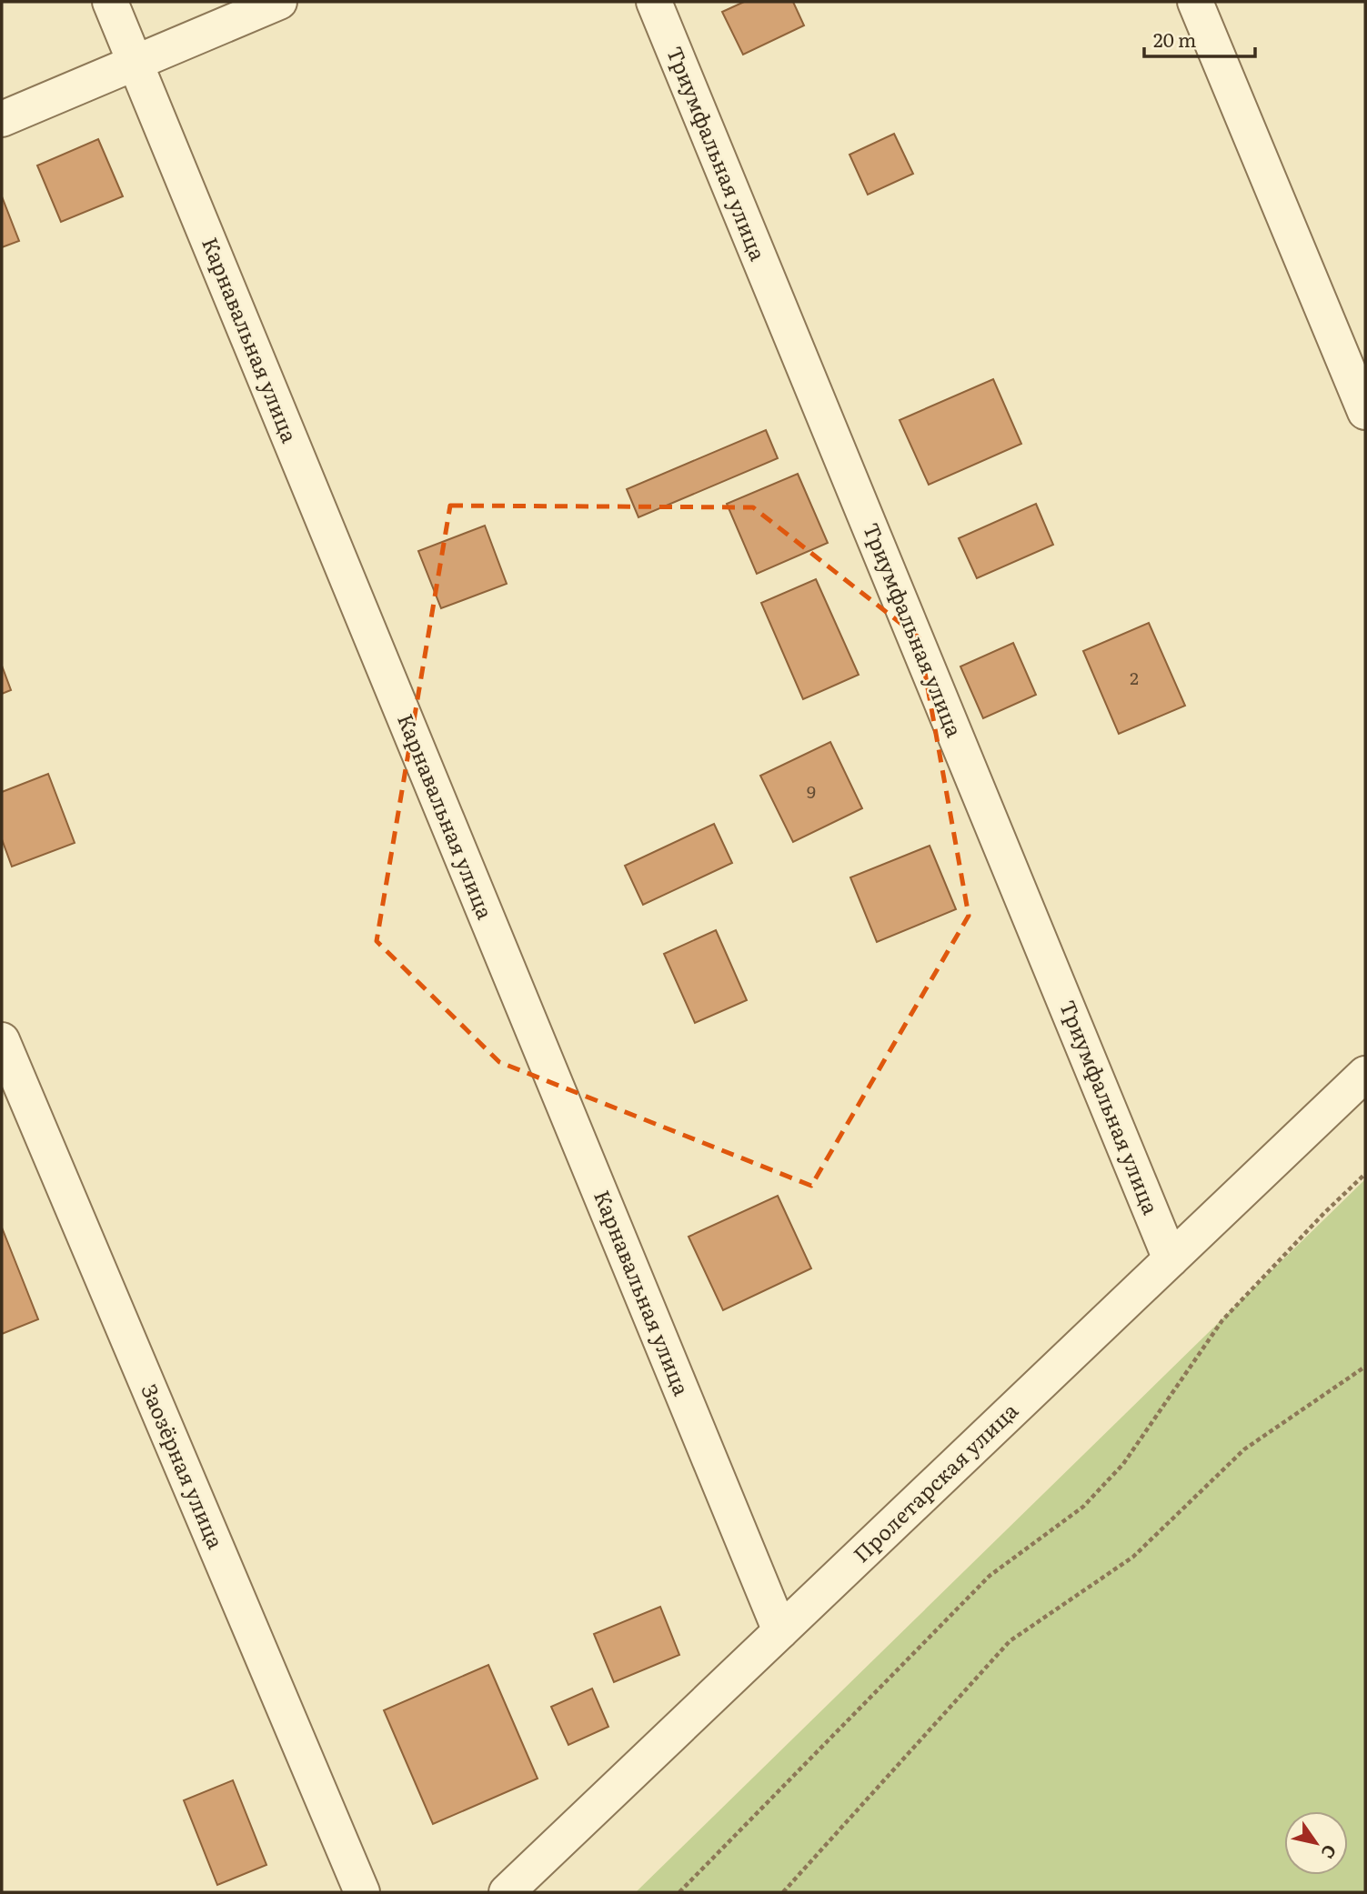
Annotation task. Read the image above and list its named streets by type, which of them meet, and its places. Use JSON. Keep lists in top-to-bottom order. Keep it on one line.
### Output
{"streets":{"street":["Триумфальная улица","Карнавальная улица","Заозёрная улица","Пролетарская улица"]},"crossings":[["Триумфальная улица","Пролетарская улица"],["Карнавальная улица","Пролетарская улица"]],"house_numbers":["2","9"],"scale_bar":"20 m","north":"bottom right"}
